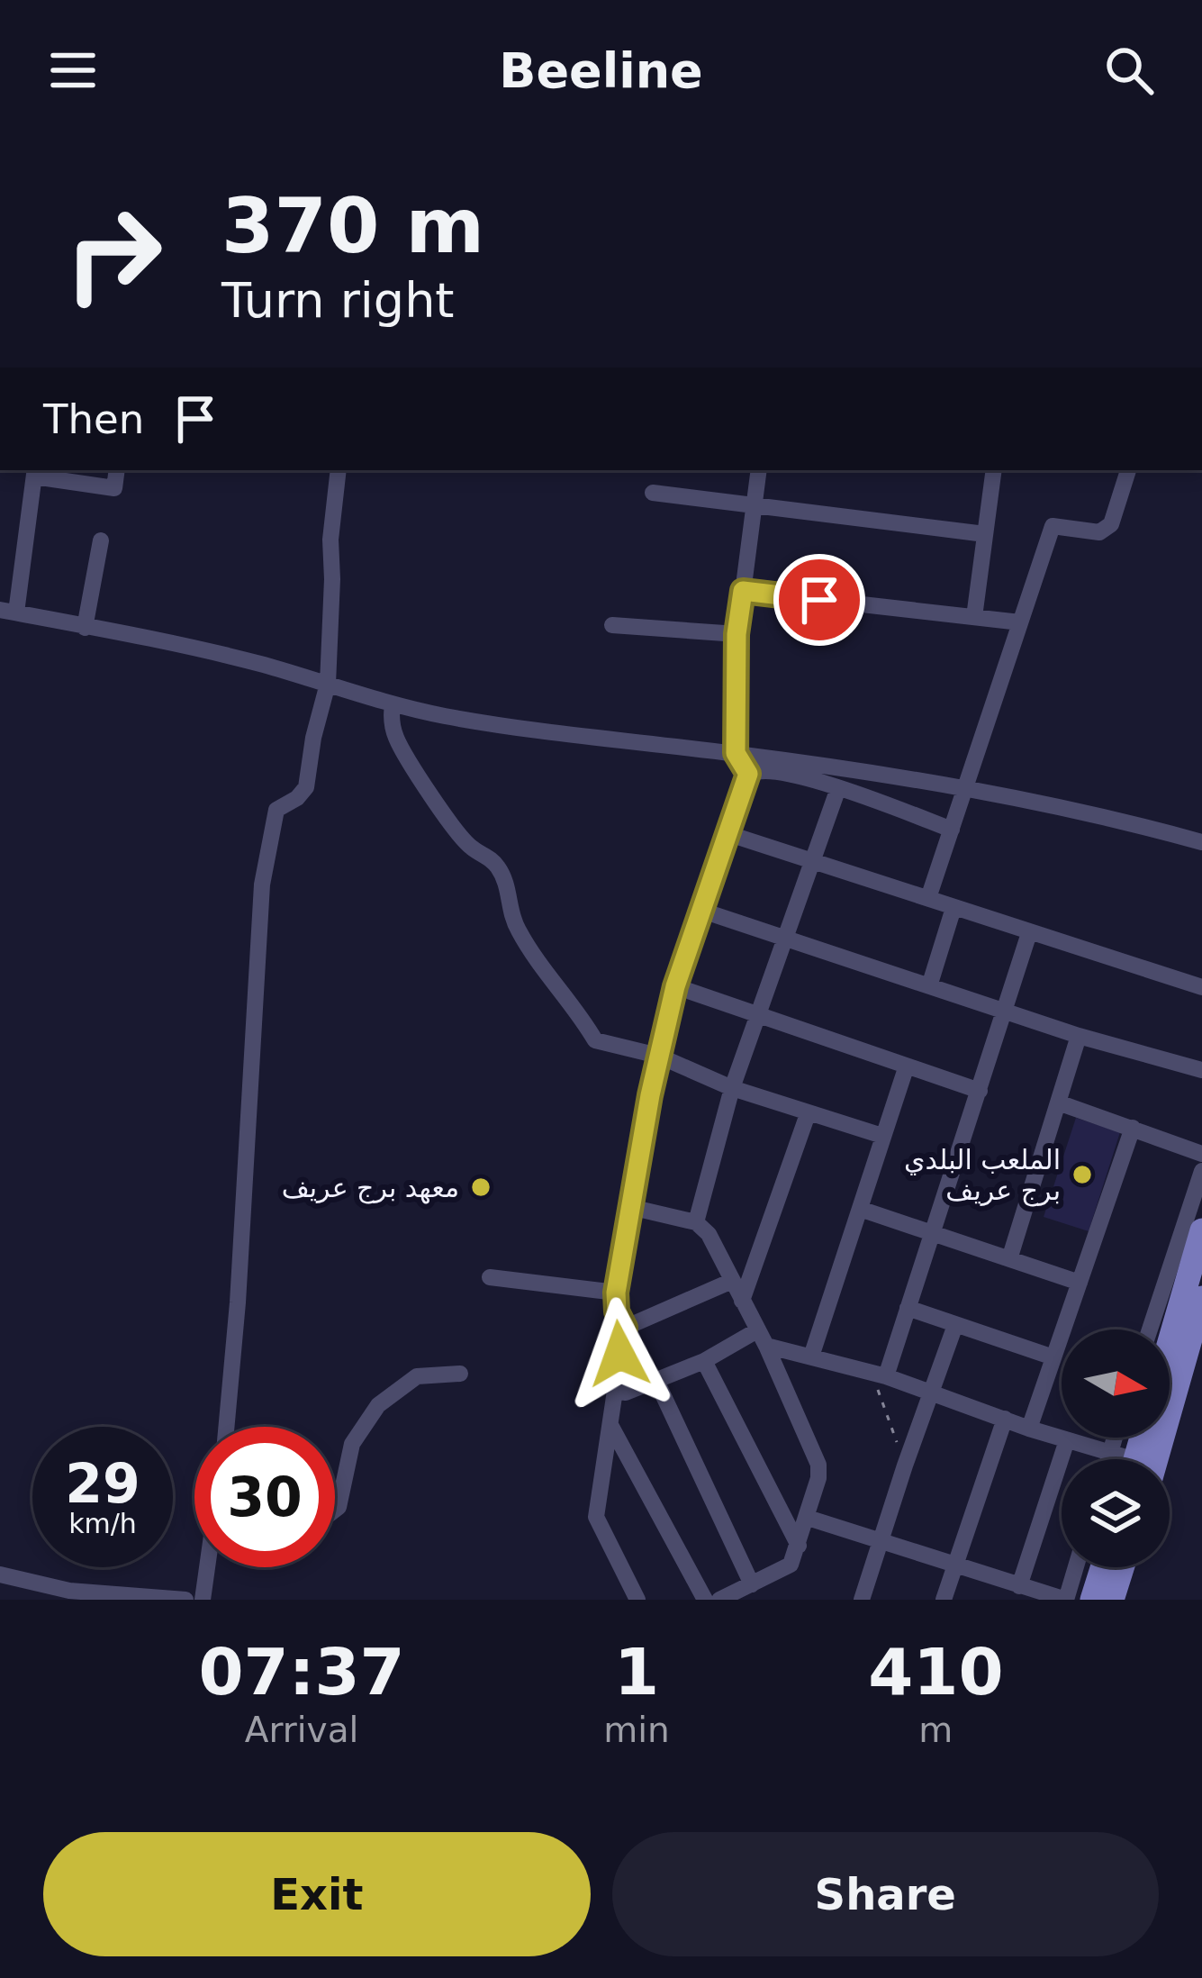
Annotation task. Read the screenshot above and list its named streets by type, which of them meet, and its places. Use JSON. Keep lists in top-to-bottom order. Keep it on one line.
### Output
{"places":["الملعب البلدي برج عريف","معهد برج عريف"],"north":"right","page":{"header":"Beeline","turn":["370 m","Turn right"],"then":"Then","speed":"29 km/h","limit":"30","eta":["07:37","Arrival","1","min","410","m"],"buttons":["Exit","Share"]}}
